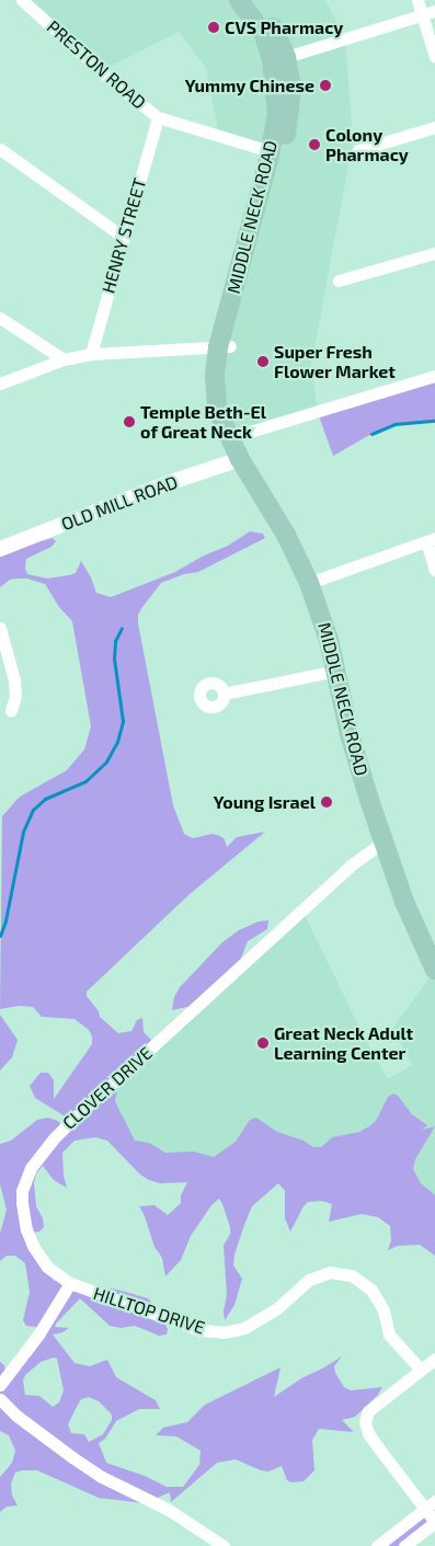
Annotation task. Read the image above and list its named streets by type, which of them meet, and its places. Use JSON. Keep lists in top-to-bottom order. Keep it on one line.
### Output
{"streets":{"main road":["MIDDLE NECK ROAD"],"street":["PRESTON ROAD","HENRY STREET","OLD MILL ROAD","CLOVER DRIVE","HILLTOP DRIVE"]},"crossings":[["PRESTON ROAD","MIDDLE NECK ROAD"],["PRESTON ROAD","HENRY STREET"],["MIDDLE NECK ROAD","OLD MILL ROAD"],["MIDDLE NECK ROAD","CLOVER DRIVE"],["CLOVER DRIVE","HILLTOP DRIVE"]],"places":["CVS Pharmacy","Yummy Chinese","Colony Pharmacy","Super Fresh Flower Market","Temple Beth-El of Great Neck","Young Israel","Great Neck Adult Learning Center"]}
